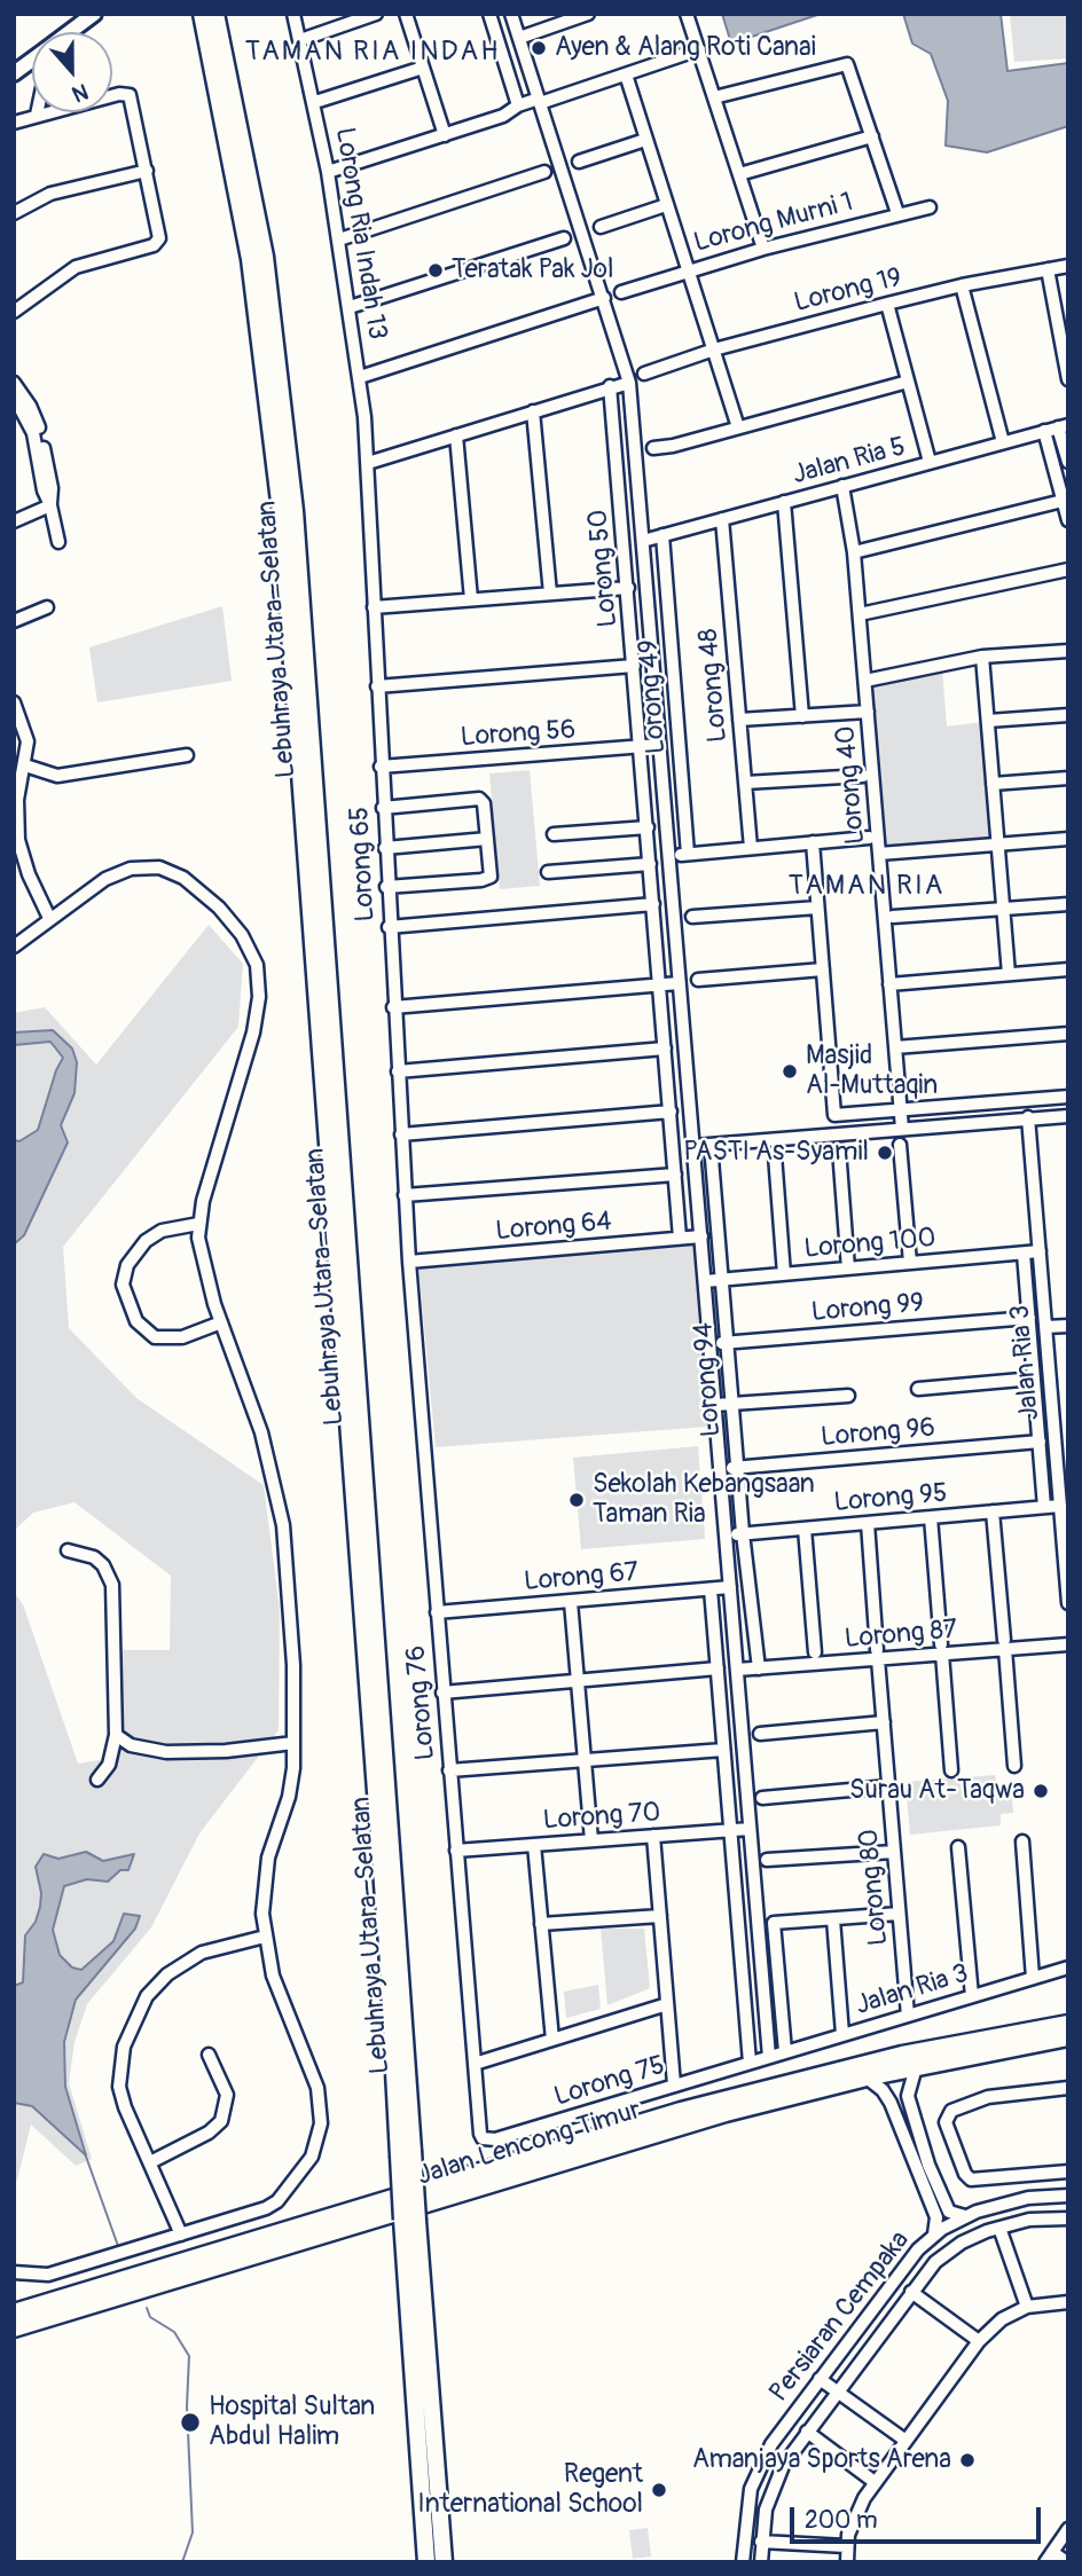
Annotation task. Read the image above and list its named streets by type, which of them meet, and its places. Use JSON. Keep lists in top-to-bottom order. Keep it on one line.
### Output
{"streets":{"highway":["Lebuhraya Utara–Selatan","Jalan Lencong Timur"],"street":["Lorong Murni 1","Lorong Ria Indah 13","Lorong 19","Jalan Ria 5","Lorong 50","Lorong 48","Lorong 49","Lorong 56","Lorong 40","Lorong 65","Lorong 64","Lorong 100","Lorong 99","Jalan Ria 3","Lorong 94","Lorong 96","Lorong 95","Lorong 67","Lorong 87","Lorong 76","Lorong 70","Lorong 80","Lorong 75","Persiaran Cempaka"]},"crossings":[["Lorong Ria Indah 13","Lorong 65"],["Jalan Ria 5","Lorong 48"],["Jalan Ria 5","Lorong 49"],["Jalan Ria 5","Lorong 40"],["Lorong 50","Lorong 56"],["Lorong 50","Lorong 64"],["Lorong 56","Lorong 65"],["Lorong 65","Lorong 64"],["Lorong 65","Lorong 76"],["Lorong 64","Lorong 76"],["Lorong 100","Jalan Ria 3"],["Lorong 100","Lorong 94"],["Lorong 99","Lorong 94"],["Jalan Ria 3","Lorong 95"],["Jalan Ria 3","Lorong 80"],["Jalan Ria 3","Lorong 75"],["Lorong 94","Lorong 96"],["Lorong 94","Lorong 95"],["Lorong 94","Lorong 87"],["Lorong 95","Lorong 80"],["Lorong 67","Lorong 76"],["Lorong 87","Lorong 80"],["Lorong 76","Lorong 70"],["Lorong 76","Lorong 75"]],"districts":["TAMAN RIA INDAH","TAMAN RIA"],"places":["Ayen & Alang Roti Canai","Teratak Pak Jol","Masjid Al-Muttaqin","PASTI As-Syamil","Sekolah Kebangsaan Taman Ria","Surau At-Taqwa","Hospital Sultan Abdul Halim","Amanjaya Sports Arena","Regent International School"],"scale_bar":"200 m","north":"bottom"}
